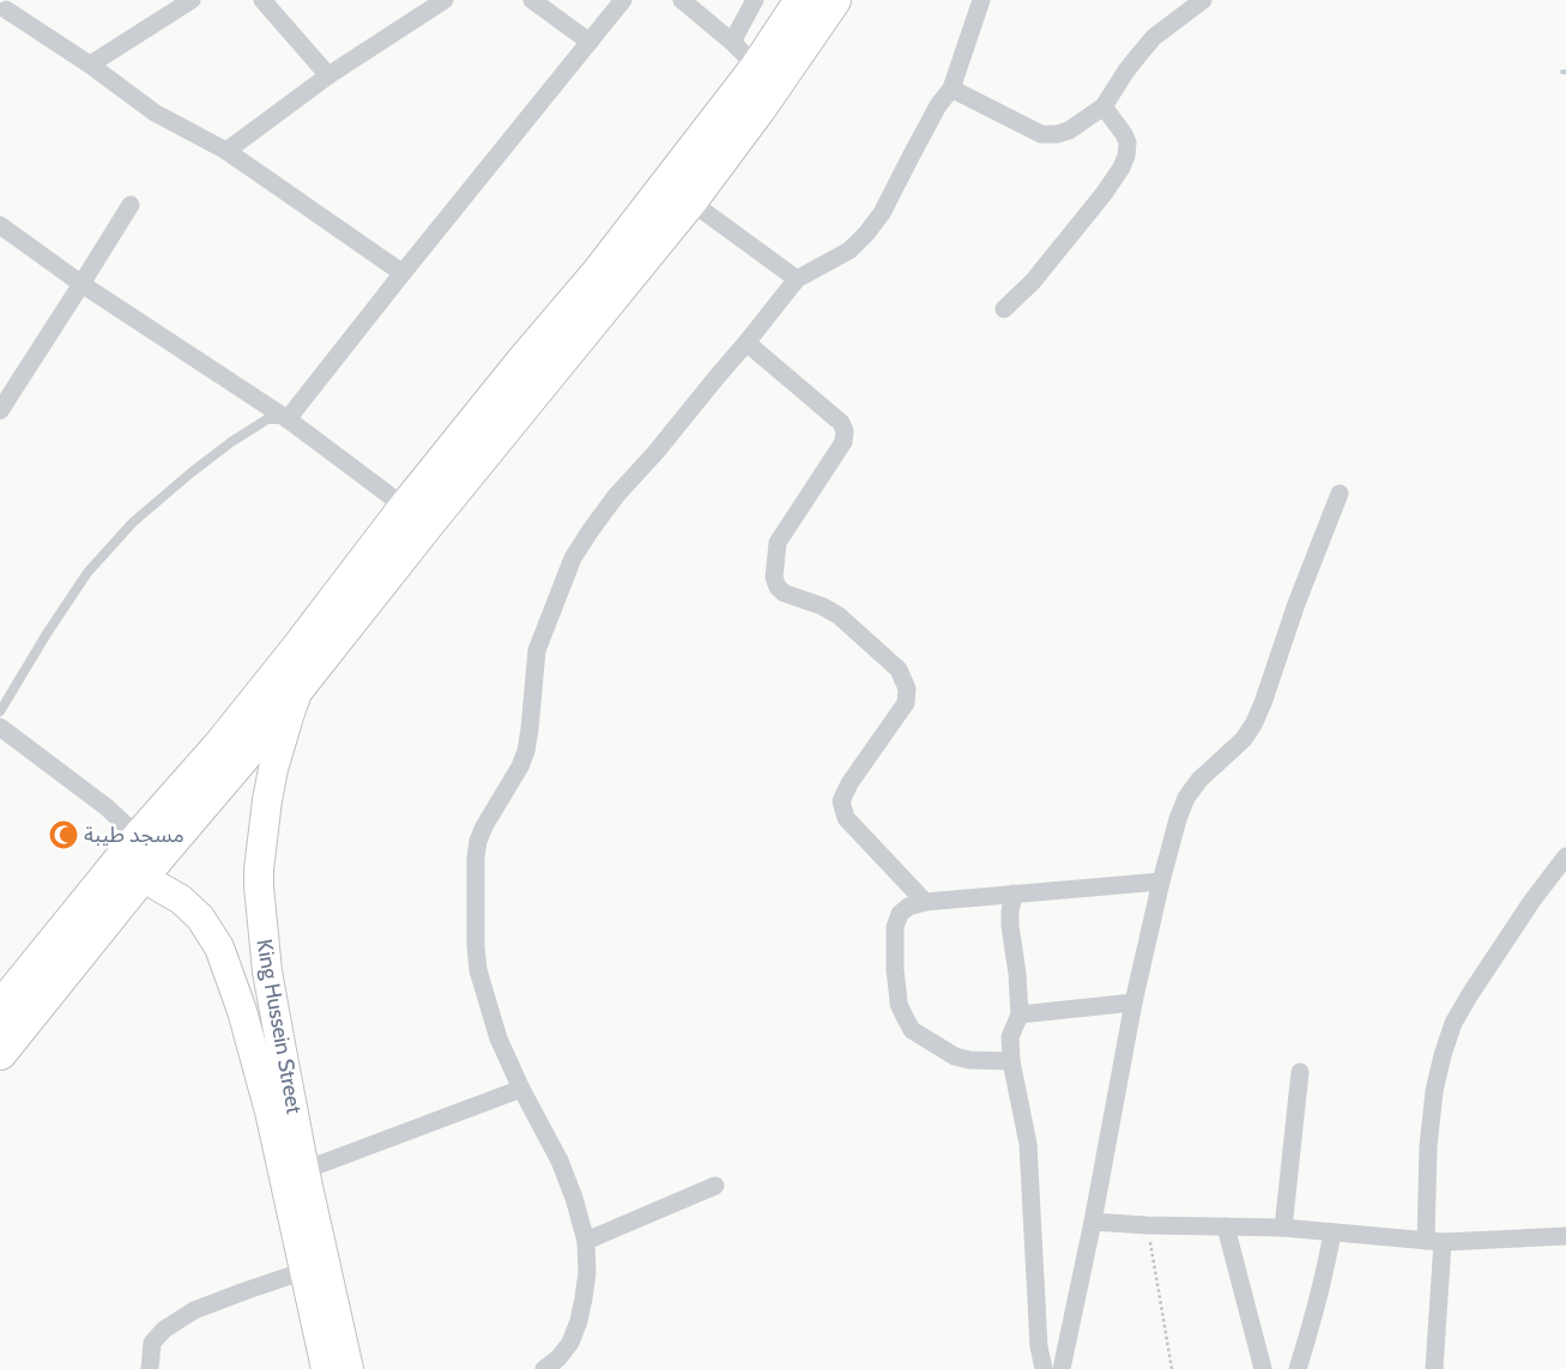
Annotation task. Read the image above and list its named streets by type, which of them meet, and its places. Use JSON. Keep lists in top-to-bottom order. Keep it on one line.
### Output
{"streets":{"main road":["King Hussein Street"]},"places":{"mosque":["مسجد طيبة"]}}
